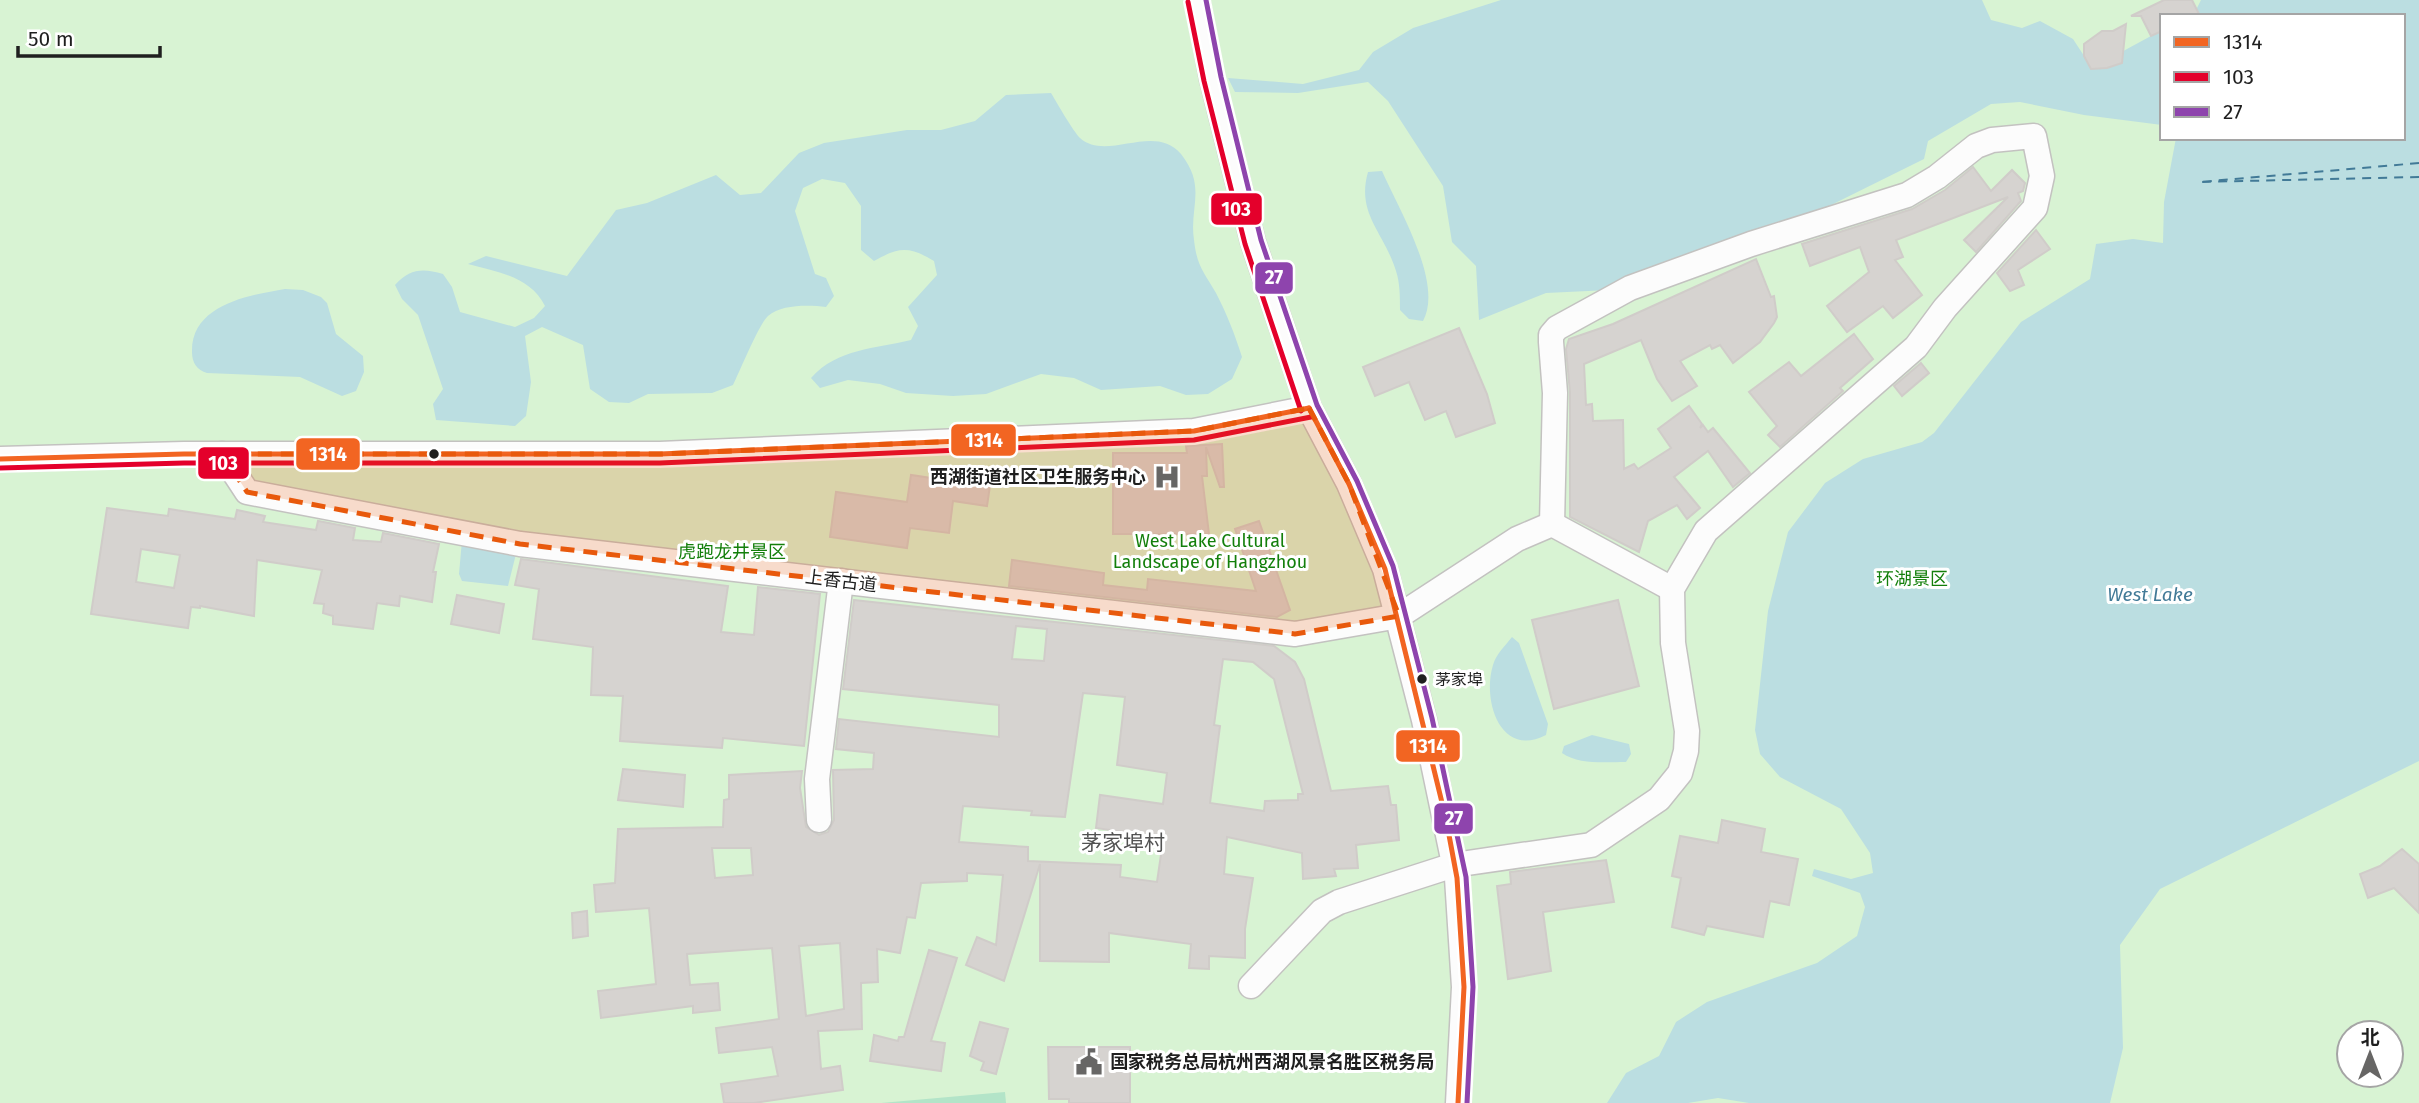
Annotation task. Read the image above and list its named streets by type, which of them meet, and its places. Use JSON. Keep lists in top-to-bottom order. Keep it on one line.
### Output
{"streets":{"street":["上香古道"]},"districts":["茅家埠村"],"water":["West Lake"],"parks":["West Lake Cultural Landscape of Hangzhou","虎跑龙井景区","环湖景区"],"places":{"hospital":["西湖街道社区卫生服务中心"],"other":["茅家埠"],"public building":["国家税务总局杭州西湖风景名胜区税务局"]},"lines":["transit line 27","transit line 103","transit line 1314"],"legend":["1314","103","27"],"scale_bar":"50 m","north":"top"}
